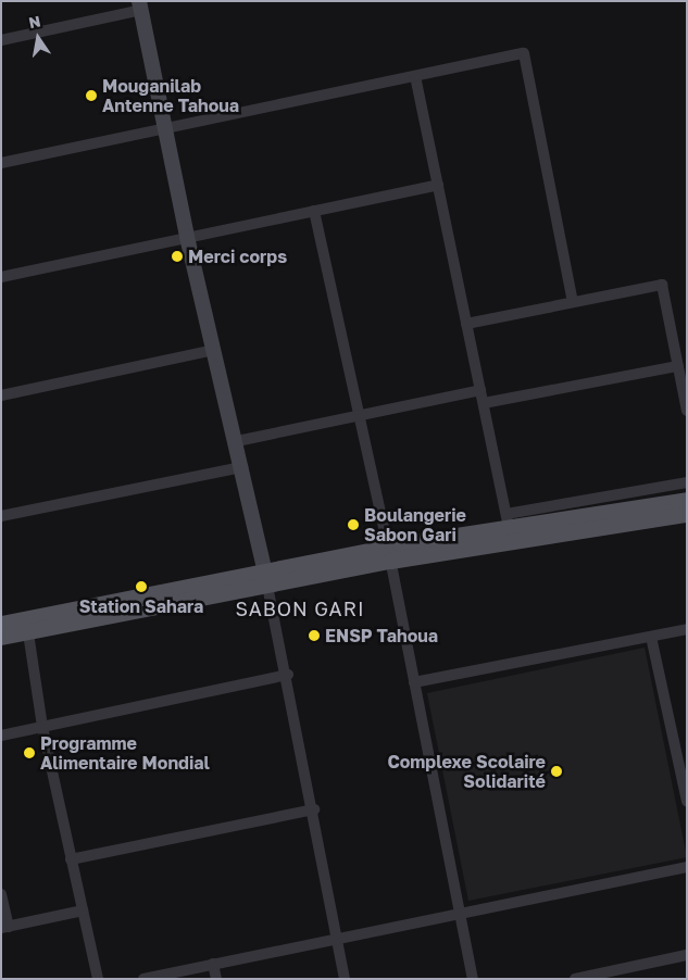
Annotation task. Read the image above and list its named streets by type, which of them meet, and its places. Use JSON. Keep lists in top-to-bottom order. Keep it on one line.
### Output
{"districts":["SABON GARI"],"places":["Mouganilab Antenne Tahoua","Merci corps","Boulangerie Sabon Gari","Station Sahara","ENSP Tahoua","Programme Alimentaire Mondial","Complexe Scolaire Solidarité"],"north":"top"}
